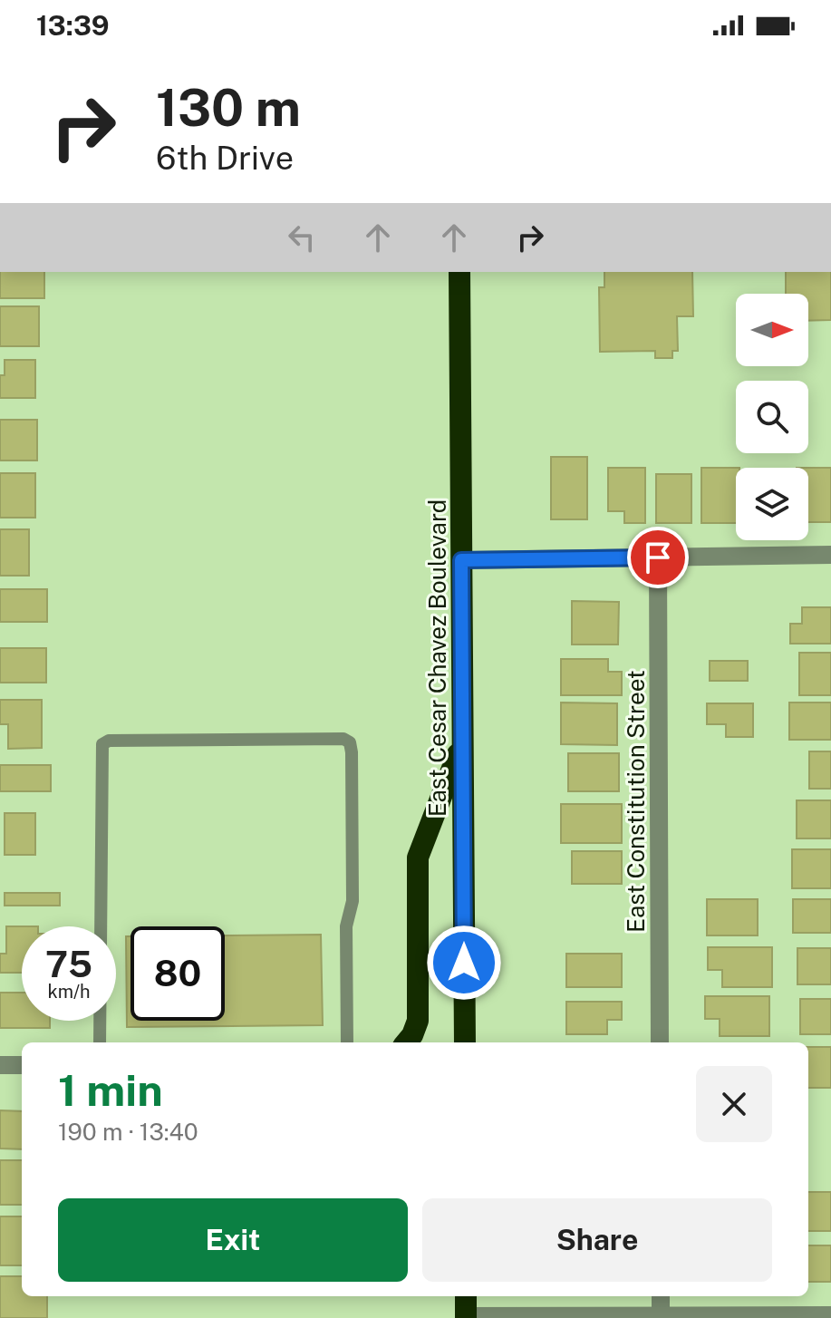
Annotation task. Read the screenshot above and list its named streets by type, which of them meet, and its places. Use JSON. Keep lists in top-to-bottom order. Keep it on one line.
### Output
{"streets":{"highway":["East Cesar Chavez Boulevard"],"street":["East Constitution Street"]},"north":"right","page":{"status":"13:39","turn":["130 m","6th Drive"],"speed":"75 km/h","limit":"80","heading":["1 min","190 m · 13:40"],"buttons":["Exit","Share"]}}
